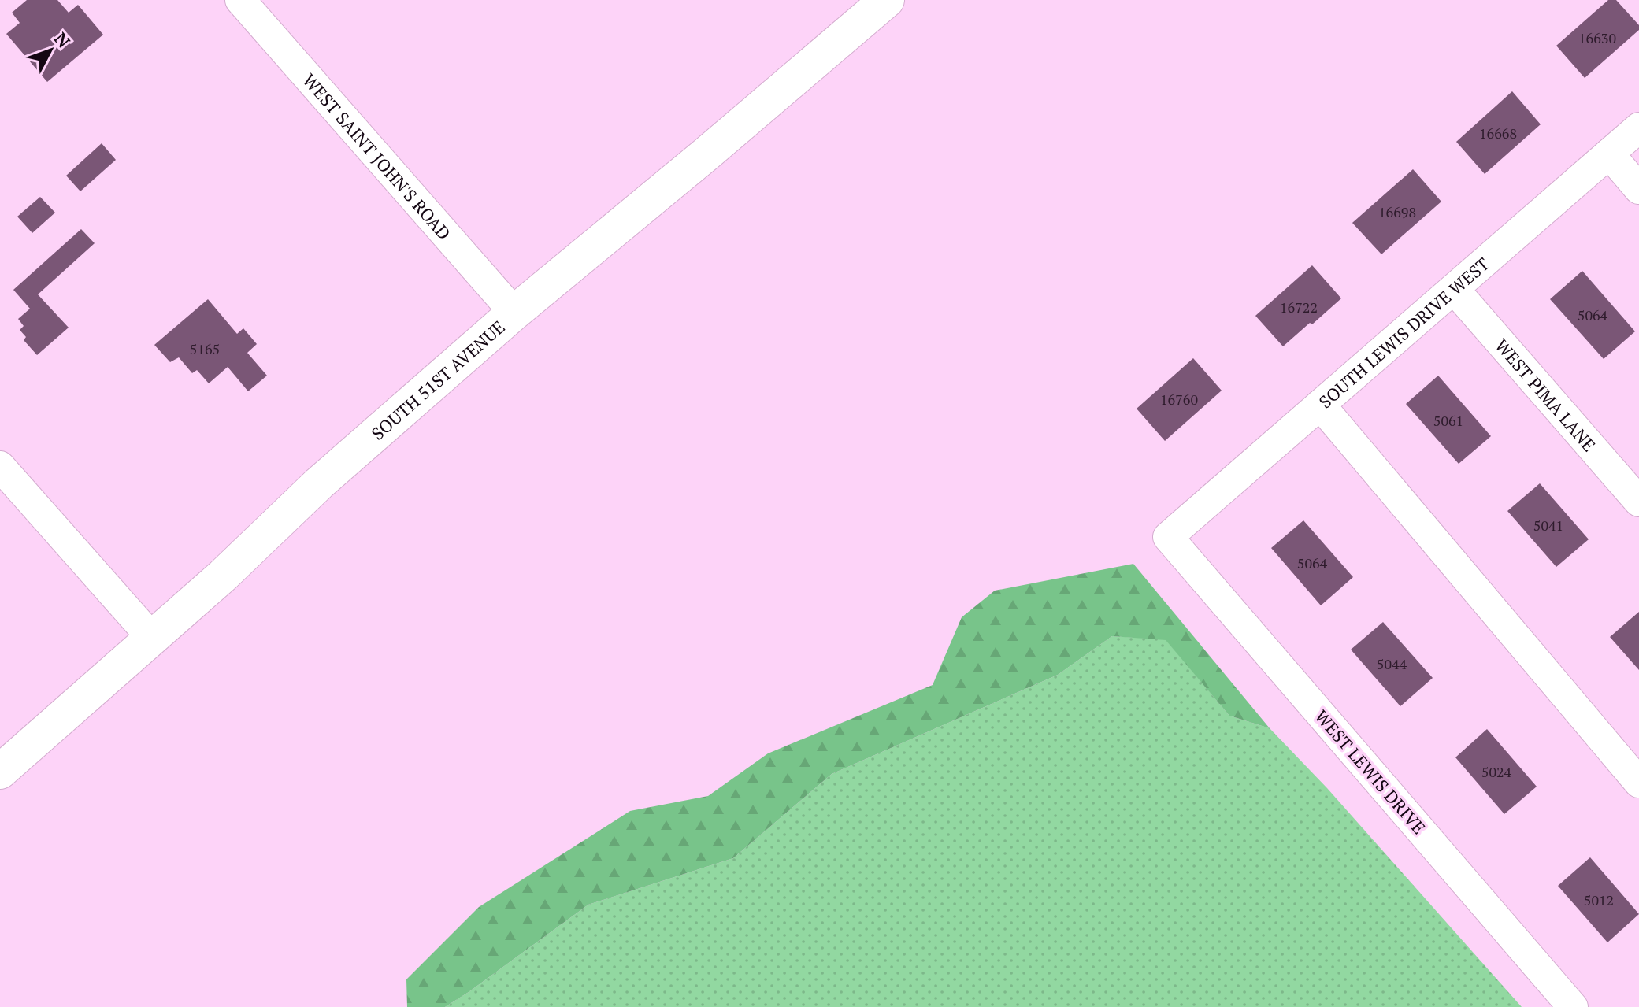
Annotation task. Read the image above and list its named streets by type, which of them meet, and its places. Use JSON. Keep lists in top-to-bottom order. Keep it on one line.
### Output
{"streets":{"main road":["SOUTH 51ST AVENUE"],"street":["WEST SAINT JOHN'S ROAD","SOUTH LEWIS DRIVE WEST","WEST PIMA LANE","WEST LEWIS DRIVE"]},"crossings":[["WEST SAINT JOHN'S ROAD","SOUTH 51ST AVENUE"],["SOUTH LEWIS DRIVE WEST","WEST PIMA LANE"],["SOUTH LEWIS DRIVE WEST","WEST LEWIS DRIVE"]],"house_numbers":["16630","16668","16698","16722","5064","5165","16760","5061","5041","5064","5044","5024","5012"],"north":"top right"}
